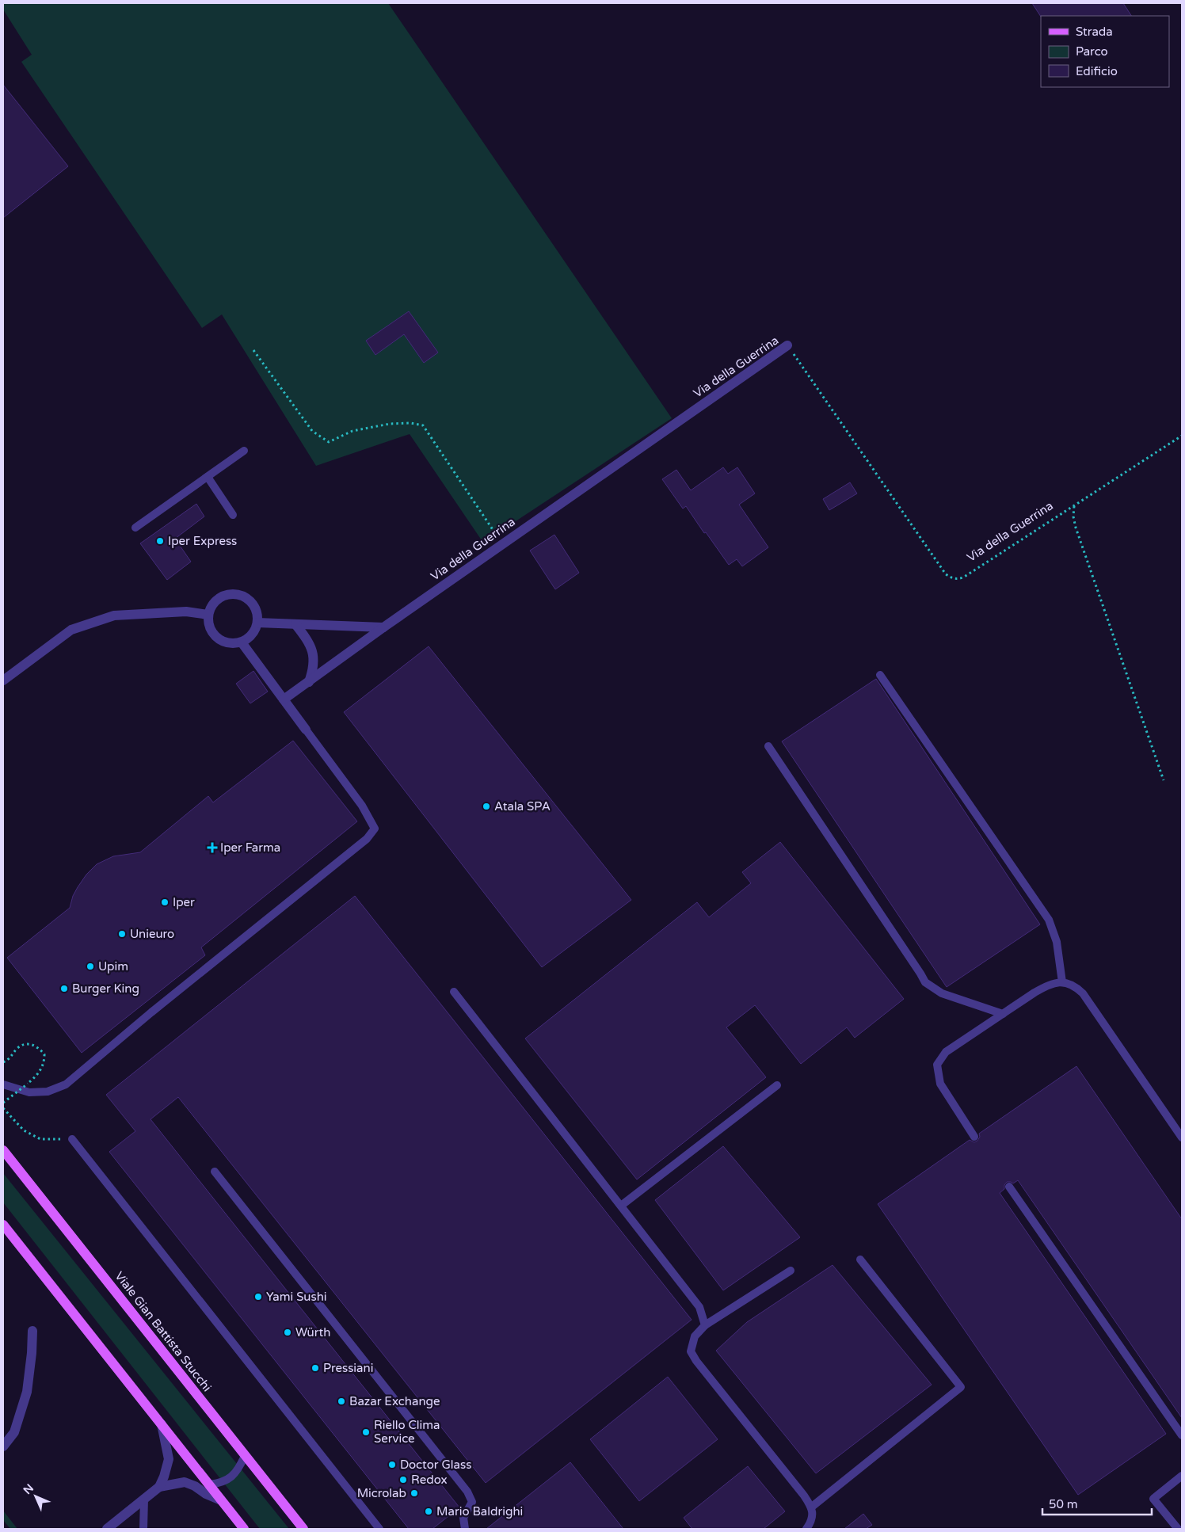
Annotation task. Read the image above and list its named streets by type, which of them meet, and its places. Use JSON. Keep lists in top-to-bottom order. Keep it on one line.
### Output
{"streets":{"main road":["Viale Gian Battista Stucchi"],"street":["Via della Guerrina"]},"places":{"other":["Iper Express","Atala SPA","Iper","Unieuro","Upim","Burger King","Yami Sushi","Würth","Pressiani","Bazar Exchange","Riello Clima Service","Doctor Glass","Redox","Microlab","Mario Baldrighi"],"health":["Iper Farma"]},"legend":["Strada","Parco","Edificio"],"scale_bar":"50 m","north":"top left"}
